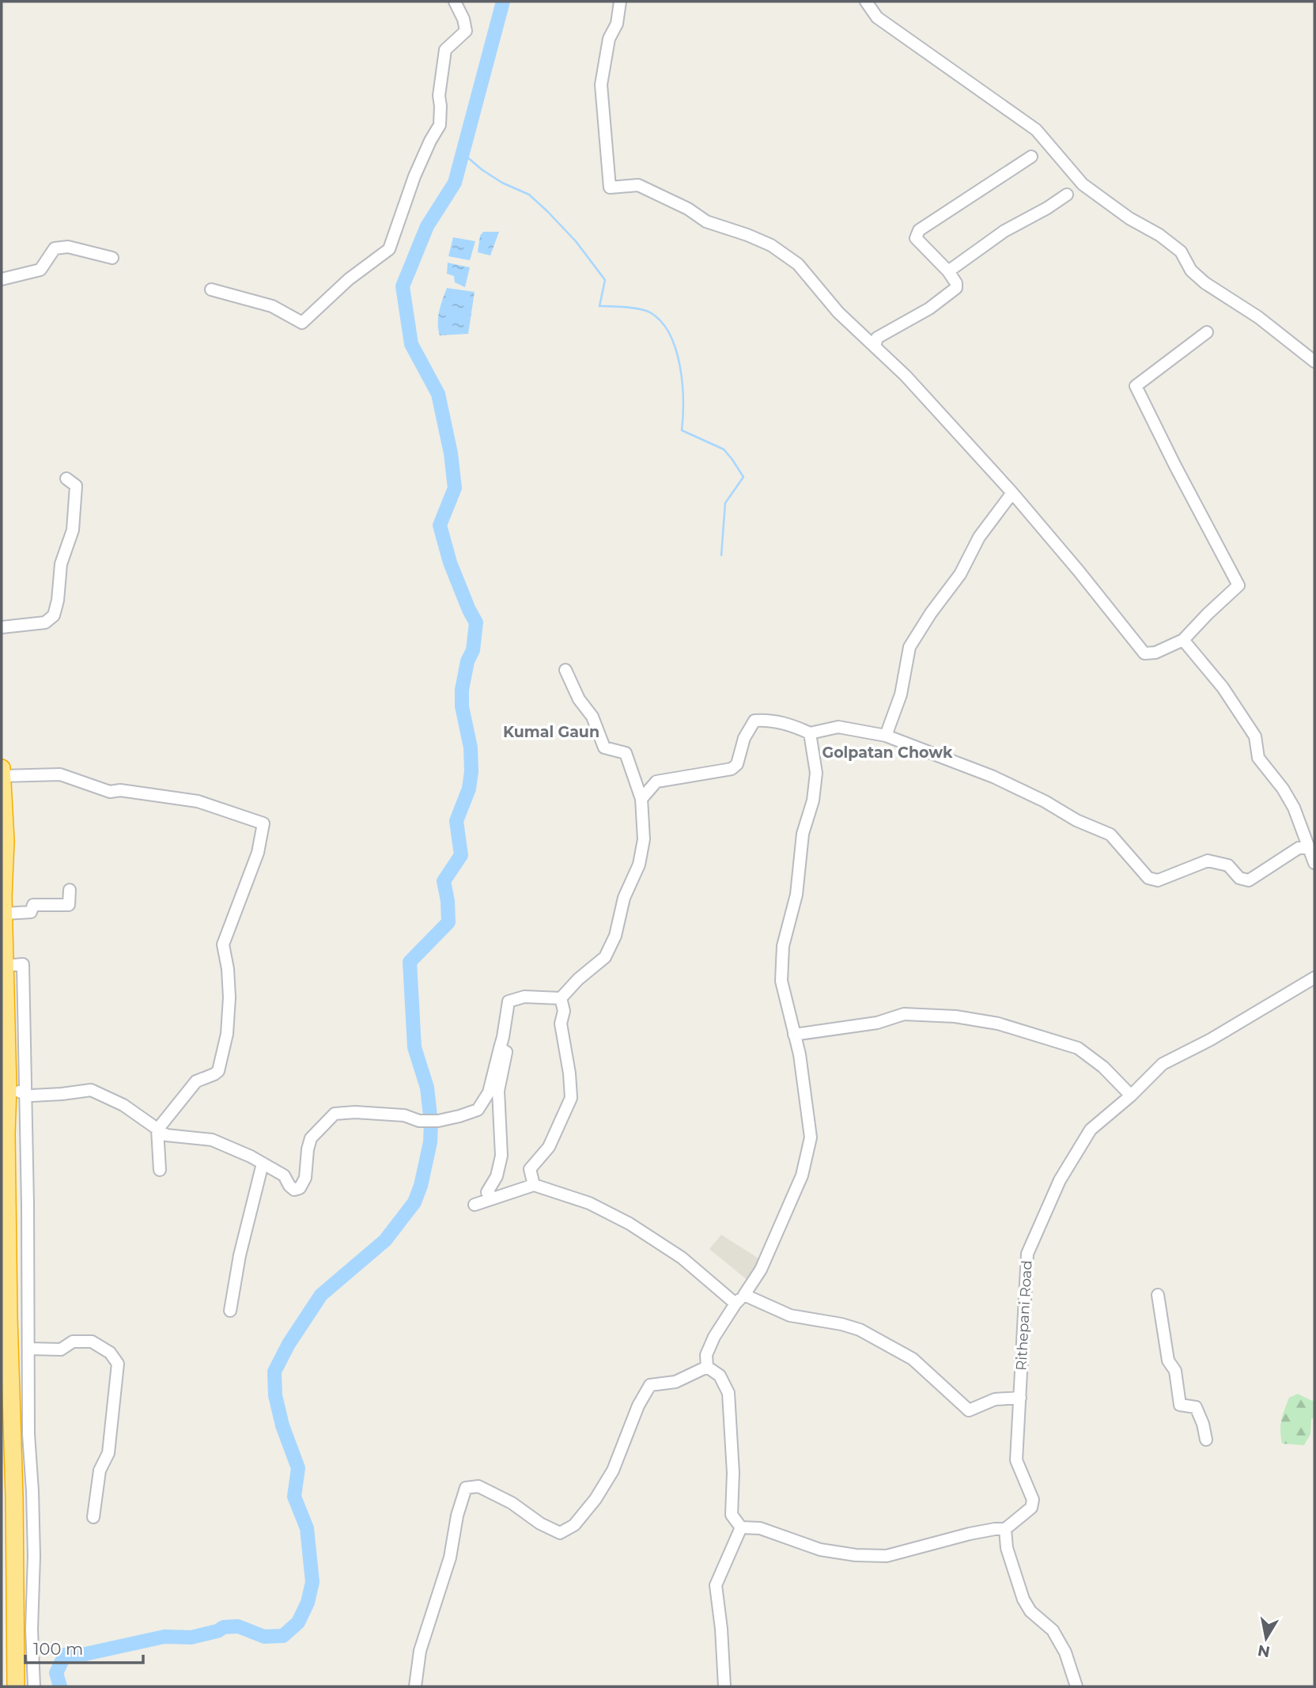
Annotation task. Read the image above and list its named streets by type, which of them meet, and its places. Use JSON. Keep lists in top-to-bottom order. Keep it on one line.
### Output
{"streets":{"street":["Rithepani Road"]},"districts":["Kumal Gaun","Golpatan Chowk"],"scale_bar":"100 m","north":"bottom"}
